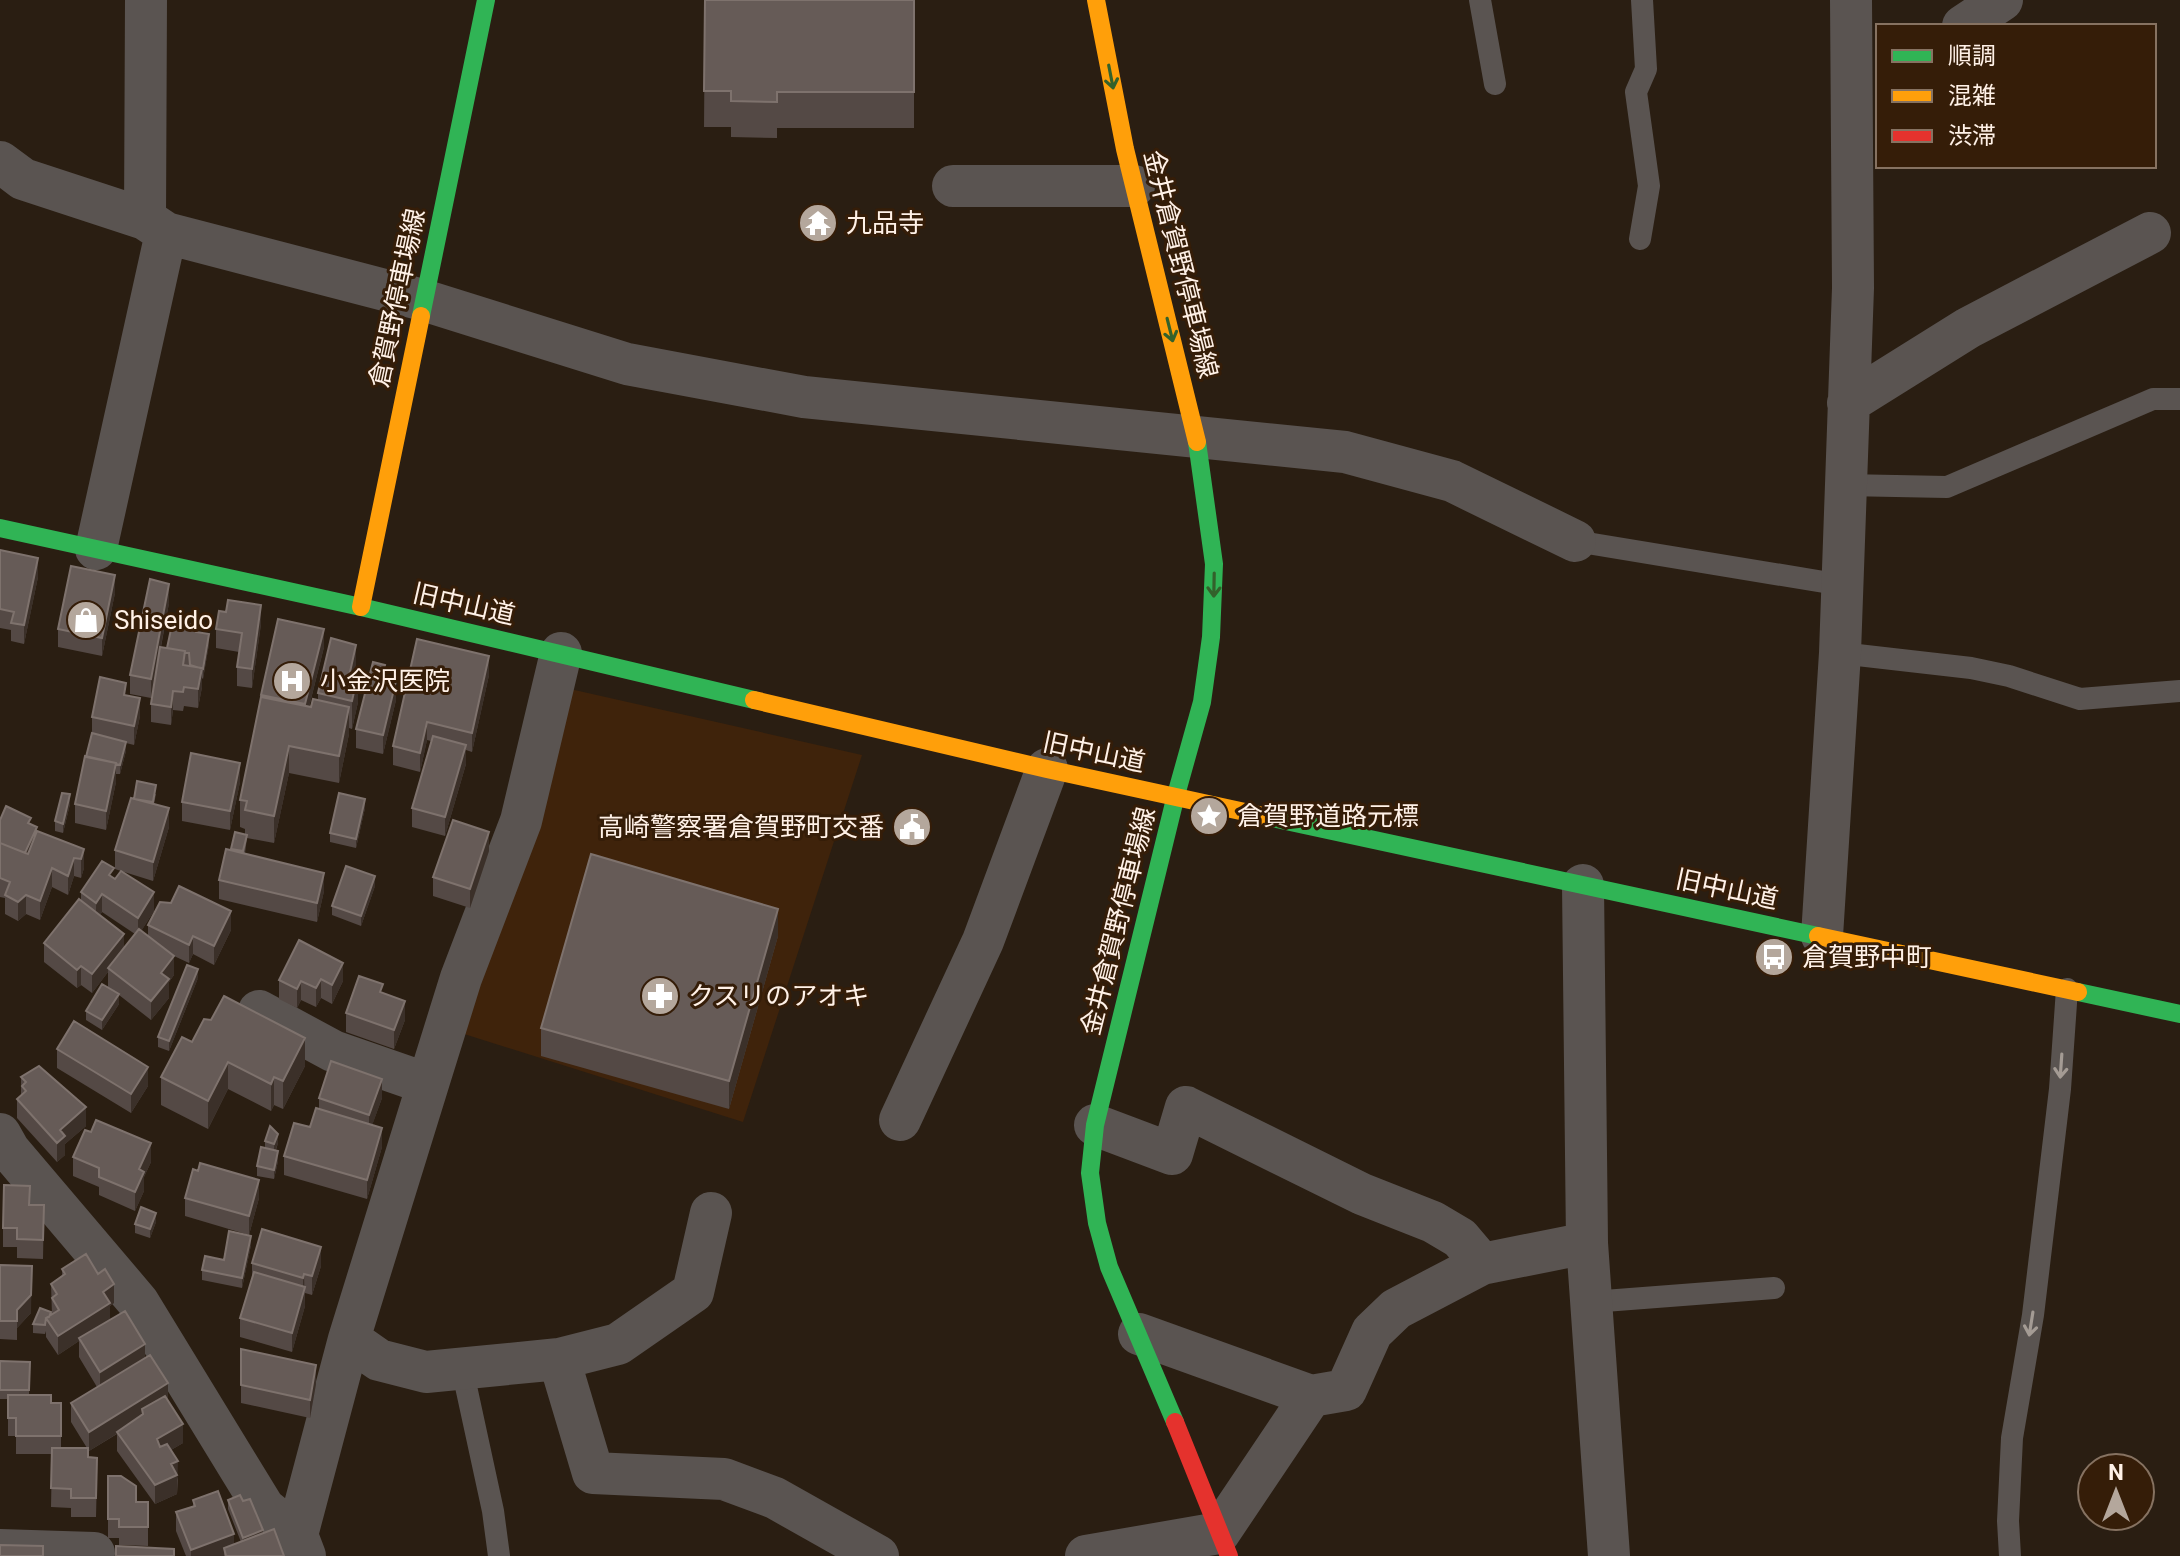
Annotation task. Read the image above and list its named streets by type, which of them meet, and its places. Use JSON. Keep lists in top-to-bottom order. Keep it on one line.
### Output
{"streets":{"main road":["金井倉賀野停車場線","倉賀野停車場線","旧中山道"]},"crossings":[["金井倉賀野停車場線","旧中山道"],["倉賀野停車場線","旧中山道"]],"one_way":["金井倉賀野停車場線"],"places":{"temple":["九品寺"],"shop":["Shiseido"],"hospital":["小金沢医院"],"place":["倉賀野道路元標"],"public building":["高崎警察署倉賀野町交番"],"bus stop":["倉賀野中町"],"pharmacy":["クスリのアオキ"]},"legend":["順調","混雑","渋滞"],"north":"top"}
